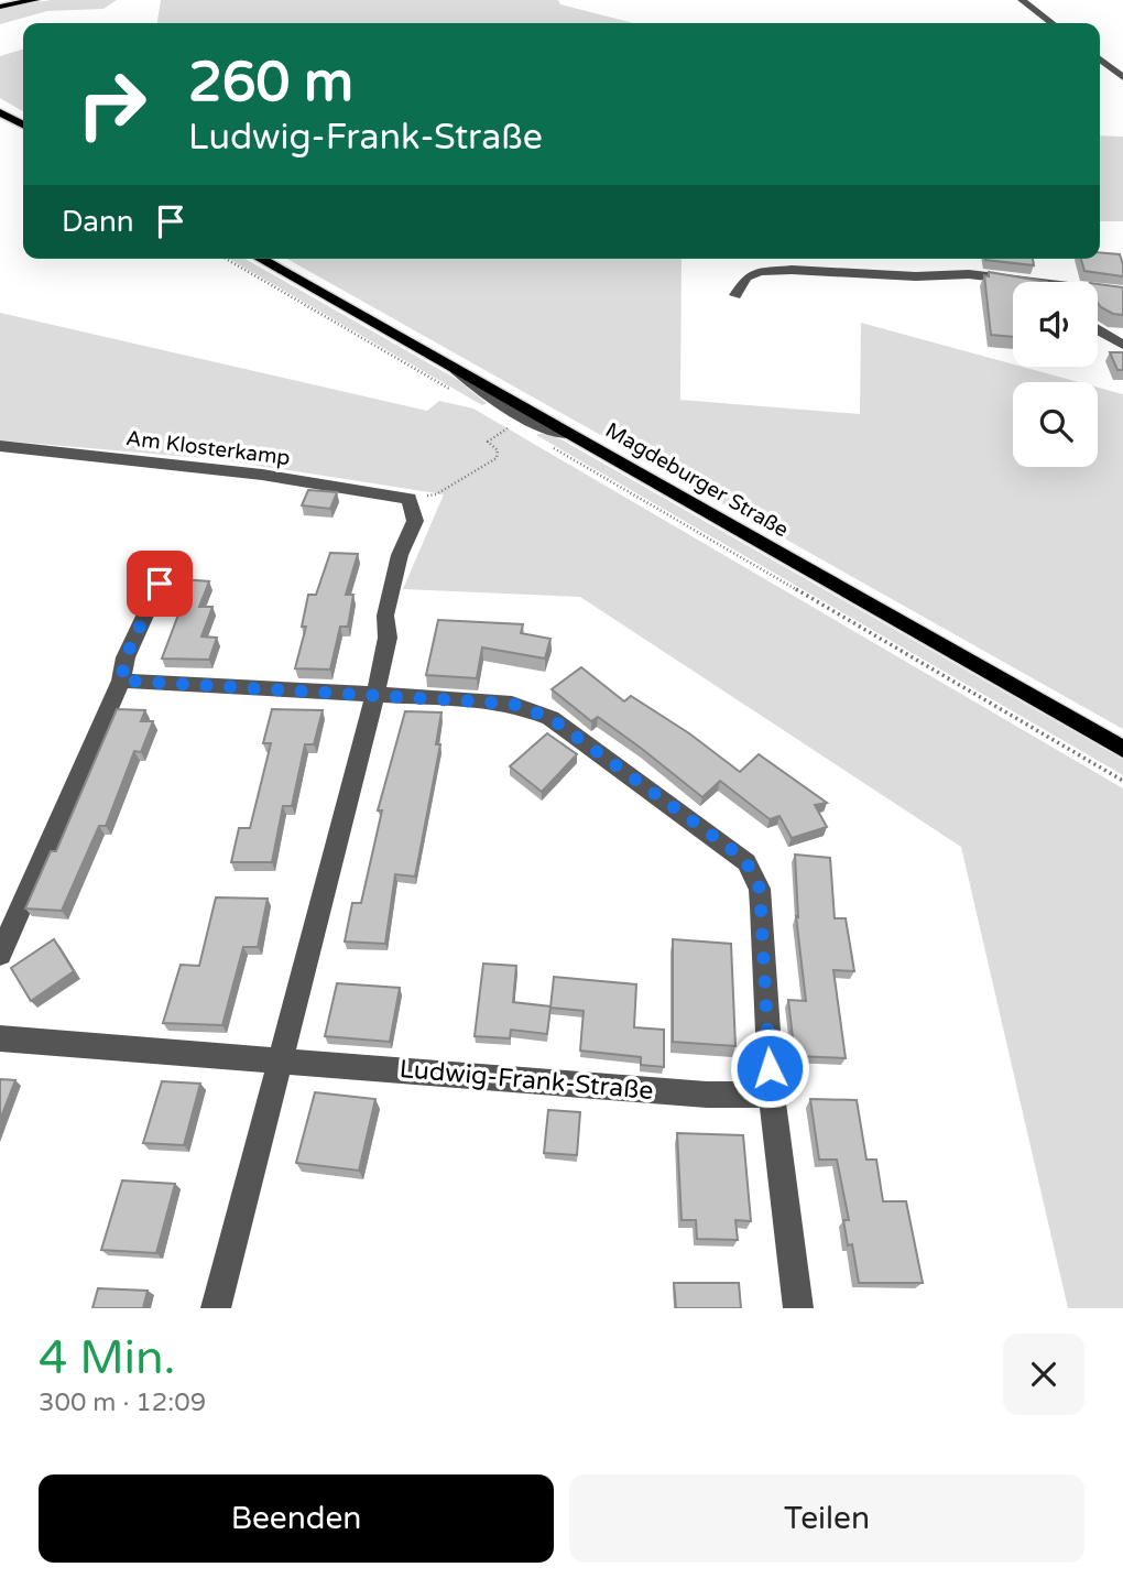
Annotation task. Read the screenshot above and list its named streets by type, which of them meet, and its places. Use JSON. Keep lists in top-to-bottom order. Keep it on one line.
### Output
{"streets":{"main road":["Magdeburger Straße"],"street":["Am Klosterkamp","Ludwig-Frank-Straße"]},"page":{"turn":["260 m","Ludwig-Frank-Straße"],"then":"Dann","heading":["4 Min.","300 m · 12:09"],"buttons":["Beenden","Teilen"]}}
